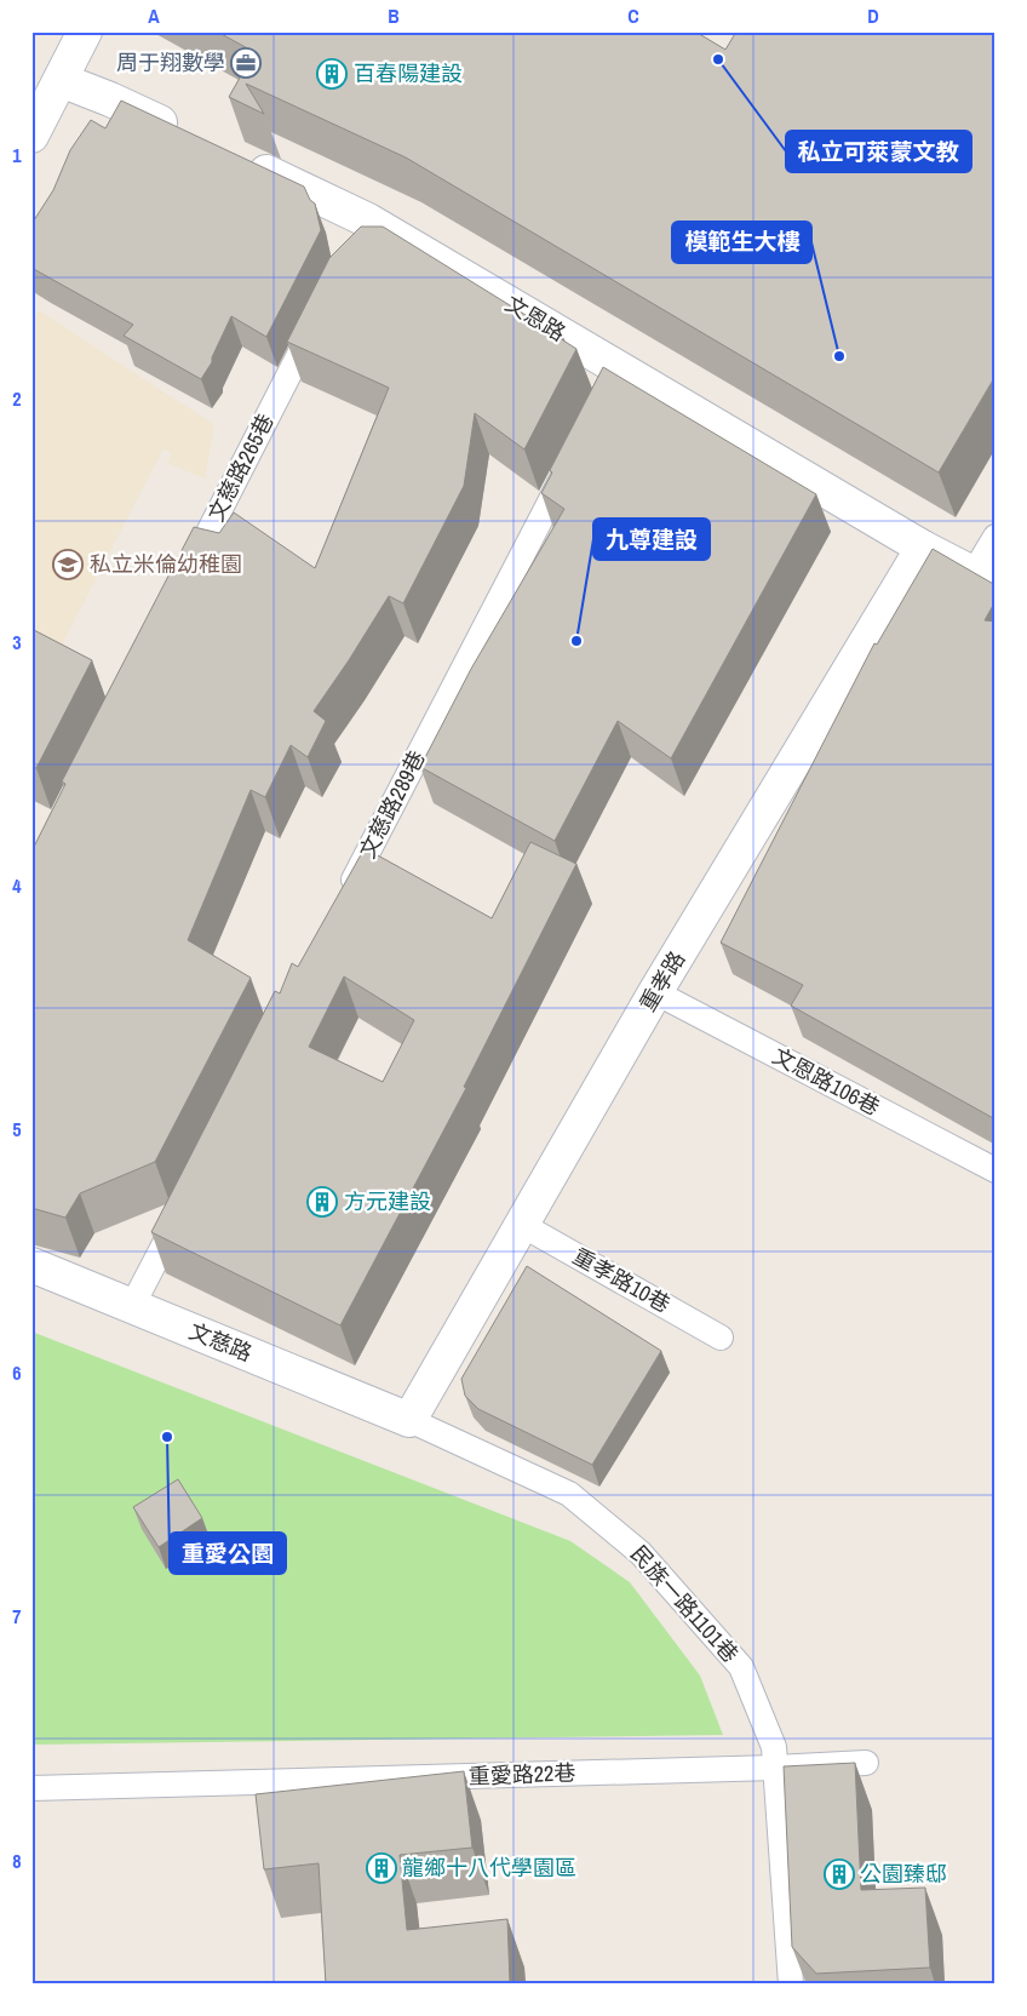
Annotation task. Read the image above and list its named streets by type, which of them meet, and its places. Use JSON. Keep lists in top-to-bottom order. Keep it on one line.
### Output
{"streets":{"street":["文恩路","重孝路","文慈路"],"lane":["文慈路265巷","文慈路289巷","文恩路106巷","重孝路10巷","民族一路1101巷","重愛路22巷"]},"crossings":[["文恩路","重孝路"],["重孝路","文恩路106巷"],["重孝路","重孝路10巷"],["重孝路","文慈路"],["重孝路","民族一路1101巷"],["文慈路","民族一路1101巷"],["民族一路1101巷","重愛路22巷"]],"places":{"other":["私立可萊蒙文教","模範生大樓","九尊建設","重愛公園"],"office":["周于翔數學"],"building":["百春陽建設","方元建設","龍鄉十八代學園區","公園臻邸"],"school or university":["私立米倫幼稚園"]},"grid":{"columns":["A","B","C","D"],"rows":["1","2","3","4","5","6","7","8"]}}
